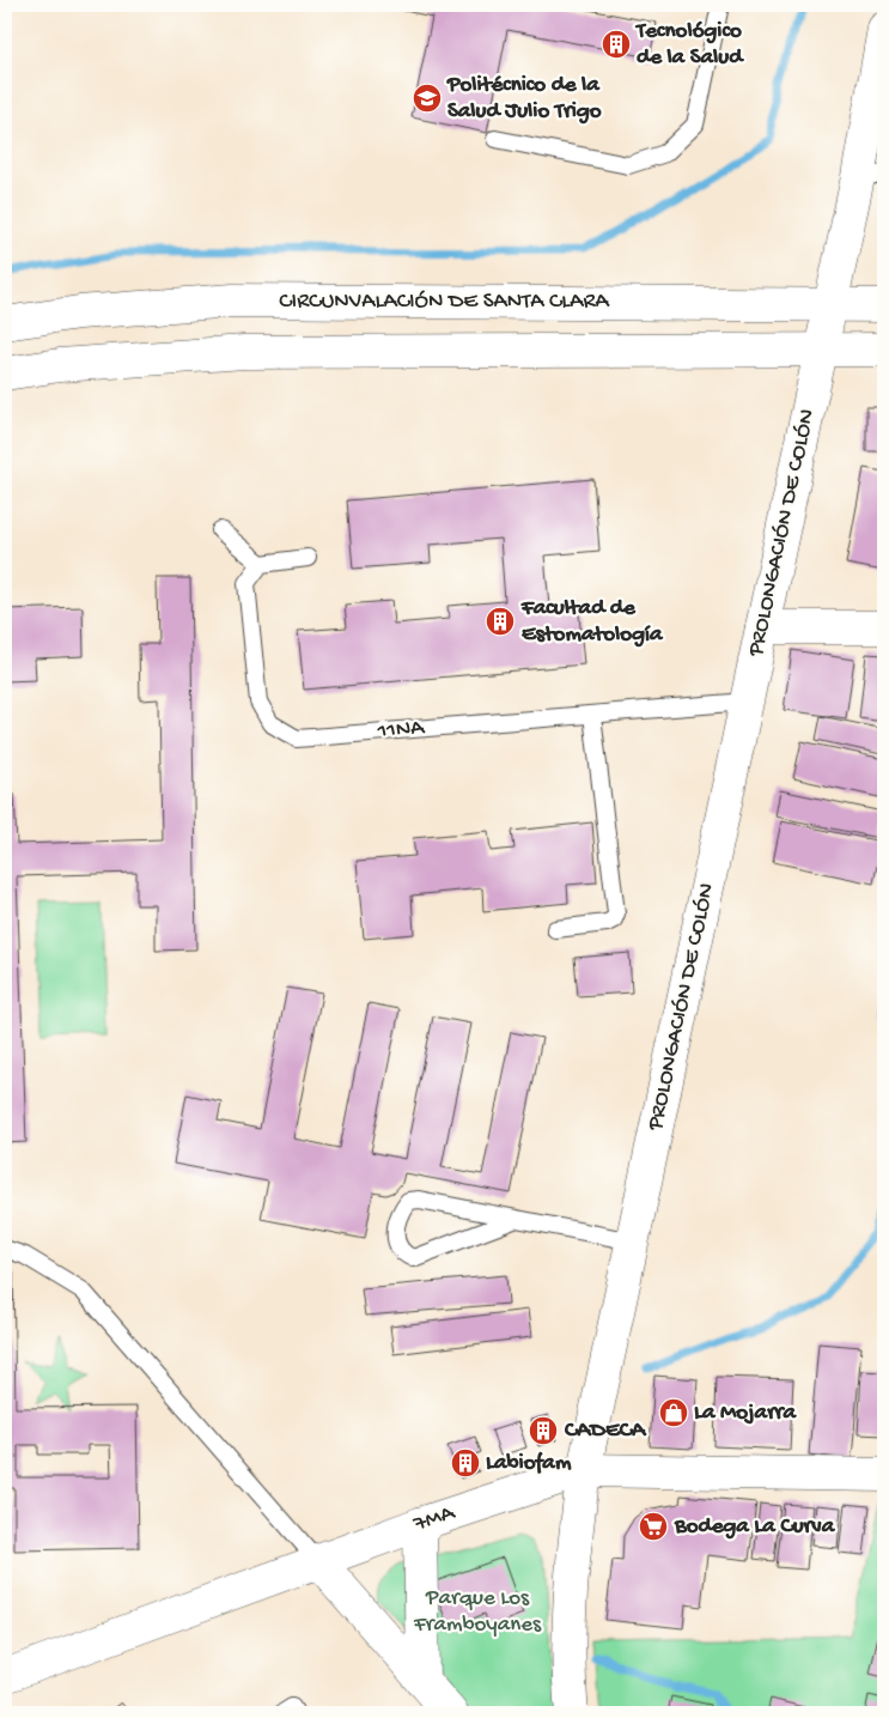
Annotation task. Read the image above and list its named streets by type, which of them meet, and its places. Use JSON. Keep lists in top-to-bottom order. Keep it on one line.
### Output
{"streets":{"main road":["CIRCUNVALACIÓN DE SANTA CLARA","PROLONGACIÓN DE COLÓN","7MA"],"lane":["11NA"]},"crossings":[["CIRCUNVALACIÓN DE SANTA CLARA","PROLONGACIÓN DE COLÓN"],["PROLONGACIÓN DE COLÓN","11NA"],["PROLONGACIÓN DE COLÓN","7MA"]],"parks":["Parque Los Framboyanes"],"places":{"building":["Tecnológico de la Salud","Facultad de Estomatología","CADECA","Labiofam"],"school or university":["Politécnico de la Salud Julio Trigo"],"shop":["La Mojarra"],"supermarket":["Bodega La Curva"]}}
